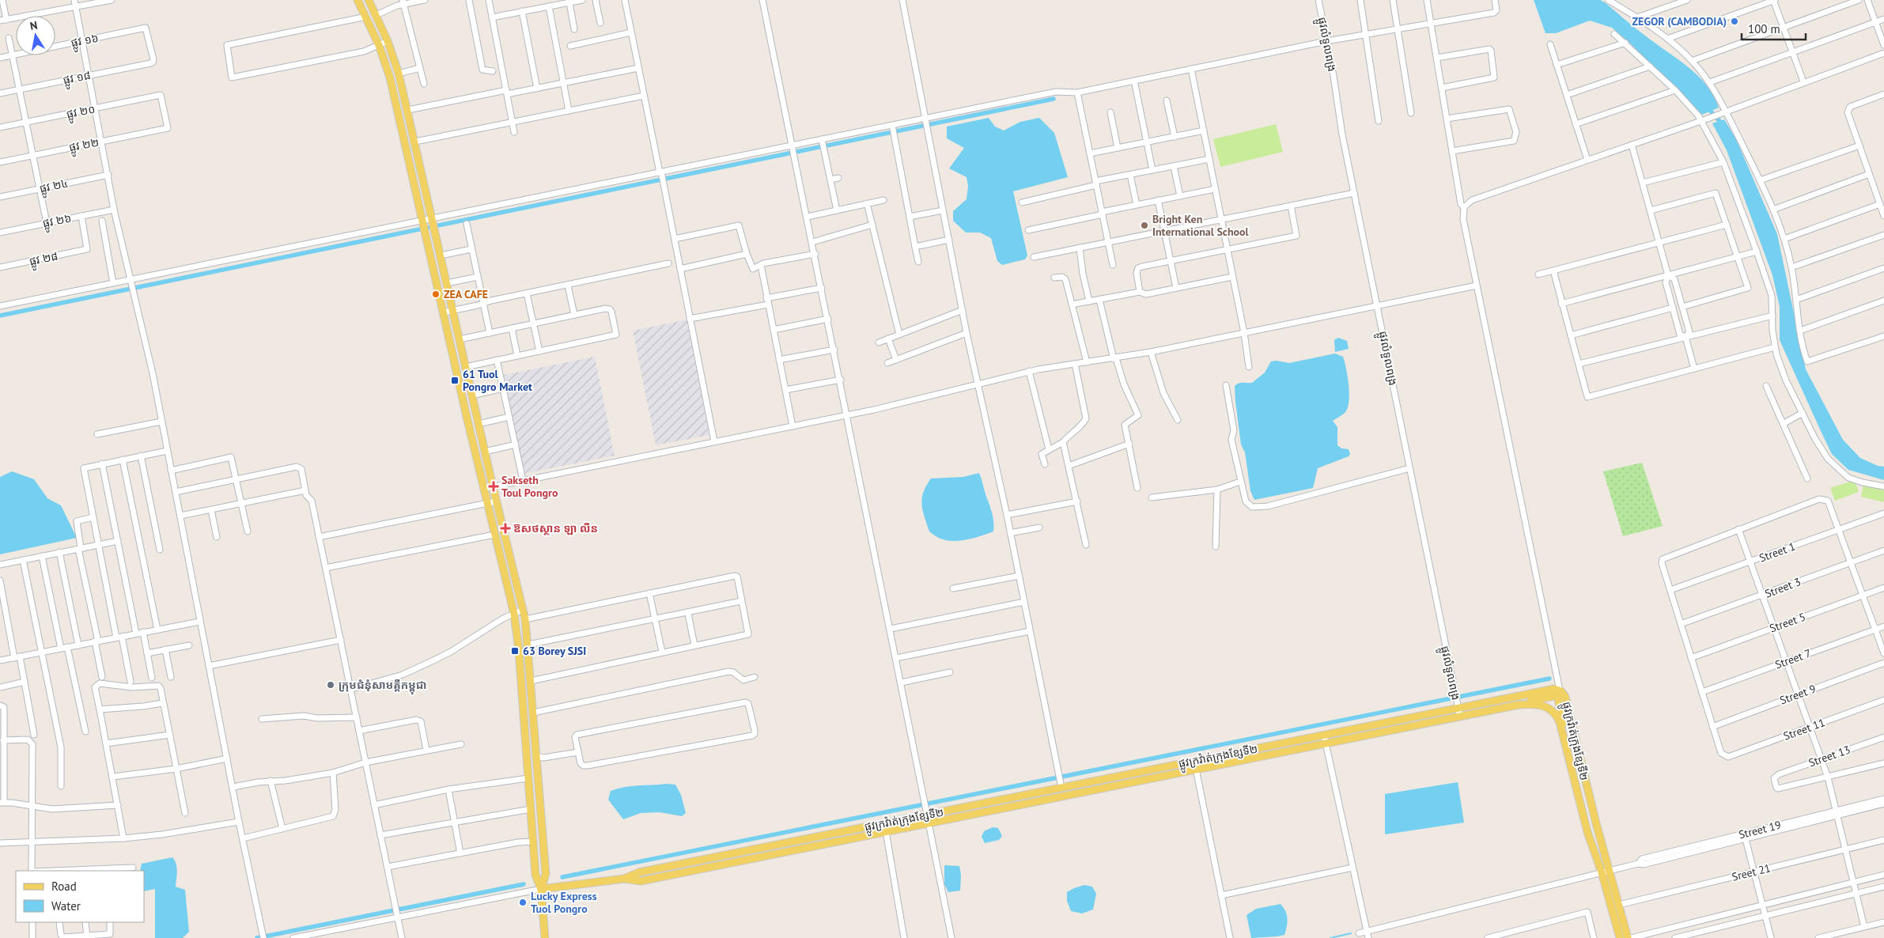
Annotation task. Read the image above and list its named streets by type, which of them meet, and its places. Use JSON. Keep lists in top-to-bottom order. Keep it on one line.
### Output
{"streets":{"main road":["ផ្លូវក្រវ៉ាត់ក្រុងខ្សែទី២"],"street":["ផ្លូវ ១៦","ផ្លូវលំទួលពង្រ","ផ្លូវ ១៨","ផ្លូវ ២០","ផ្លូវ ២២","ផ្លូវ ២៤","ផ្លូវ ២៦","ផ្លូវ ២៨","Street 1","Street 3","Street 5","Street 7","Street 9","Street 11","Street 13","Street 19","Sreet 21"]},"crossings":[["ផ្លូវ ១៦","ផ្លូវ ១៨"],["ផ្លូវលំទួលពង្រ","ផ្លូវក្រវ៉ាត់ក្រុងខ្សែទី២"],["ផ្លូវ ២០","ផ្លូវ ២២"],["ផ្លូវ ២៦","ផ្លូវ ២៨"],["Street 9","Street 11"],["ផ្លូវក្រវ៉ាត់ក្រុងខ្សែទី២","Street 19"],["ផ្លូវក្រវ៉ាត់ក្រុងខ្សែទី២","Sreet 21"]],"places":{"other":["ZEGOR (CAMBODIA)","Bright Ken International School","ZEA CAFE","ក្រុមជំនុំសាមគ្គីកម្ពុជា","Lucky Express Tuol Pongro"],"transit":["61 Tuol Pongro Market","63 Borey SJSI"],"health":["Sakseth Toul Pongro","ឱសថស្ថាន ឡា លីន"]},"legend":["Road","Water"],"scale_bar":"100 m","north":"top"}
